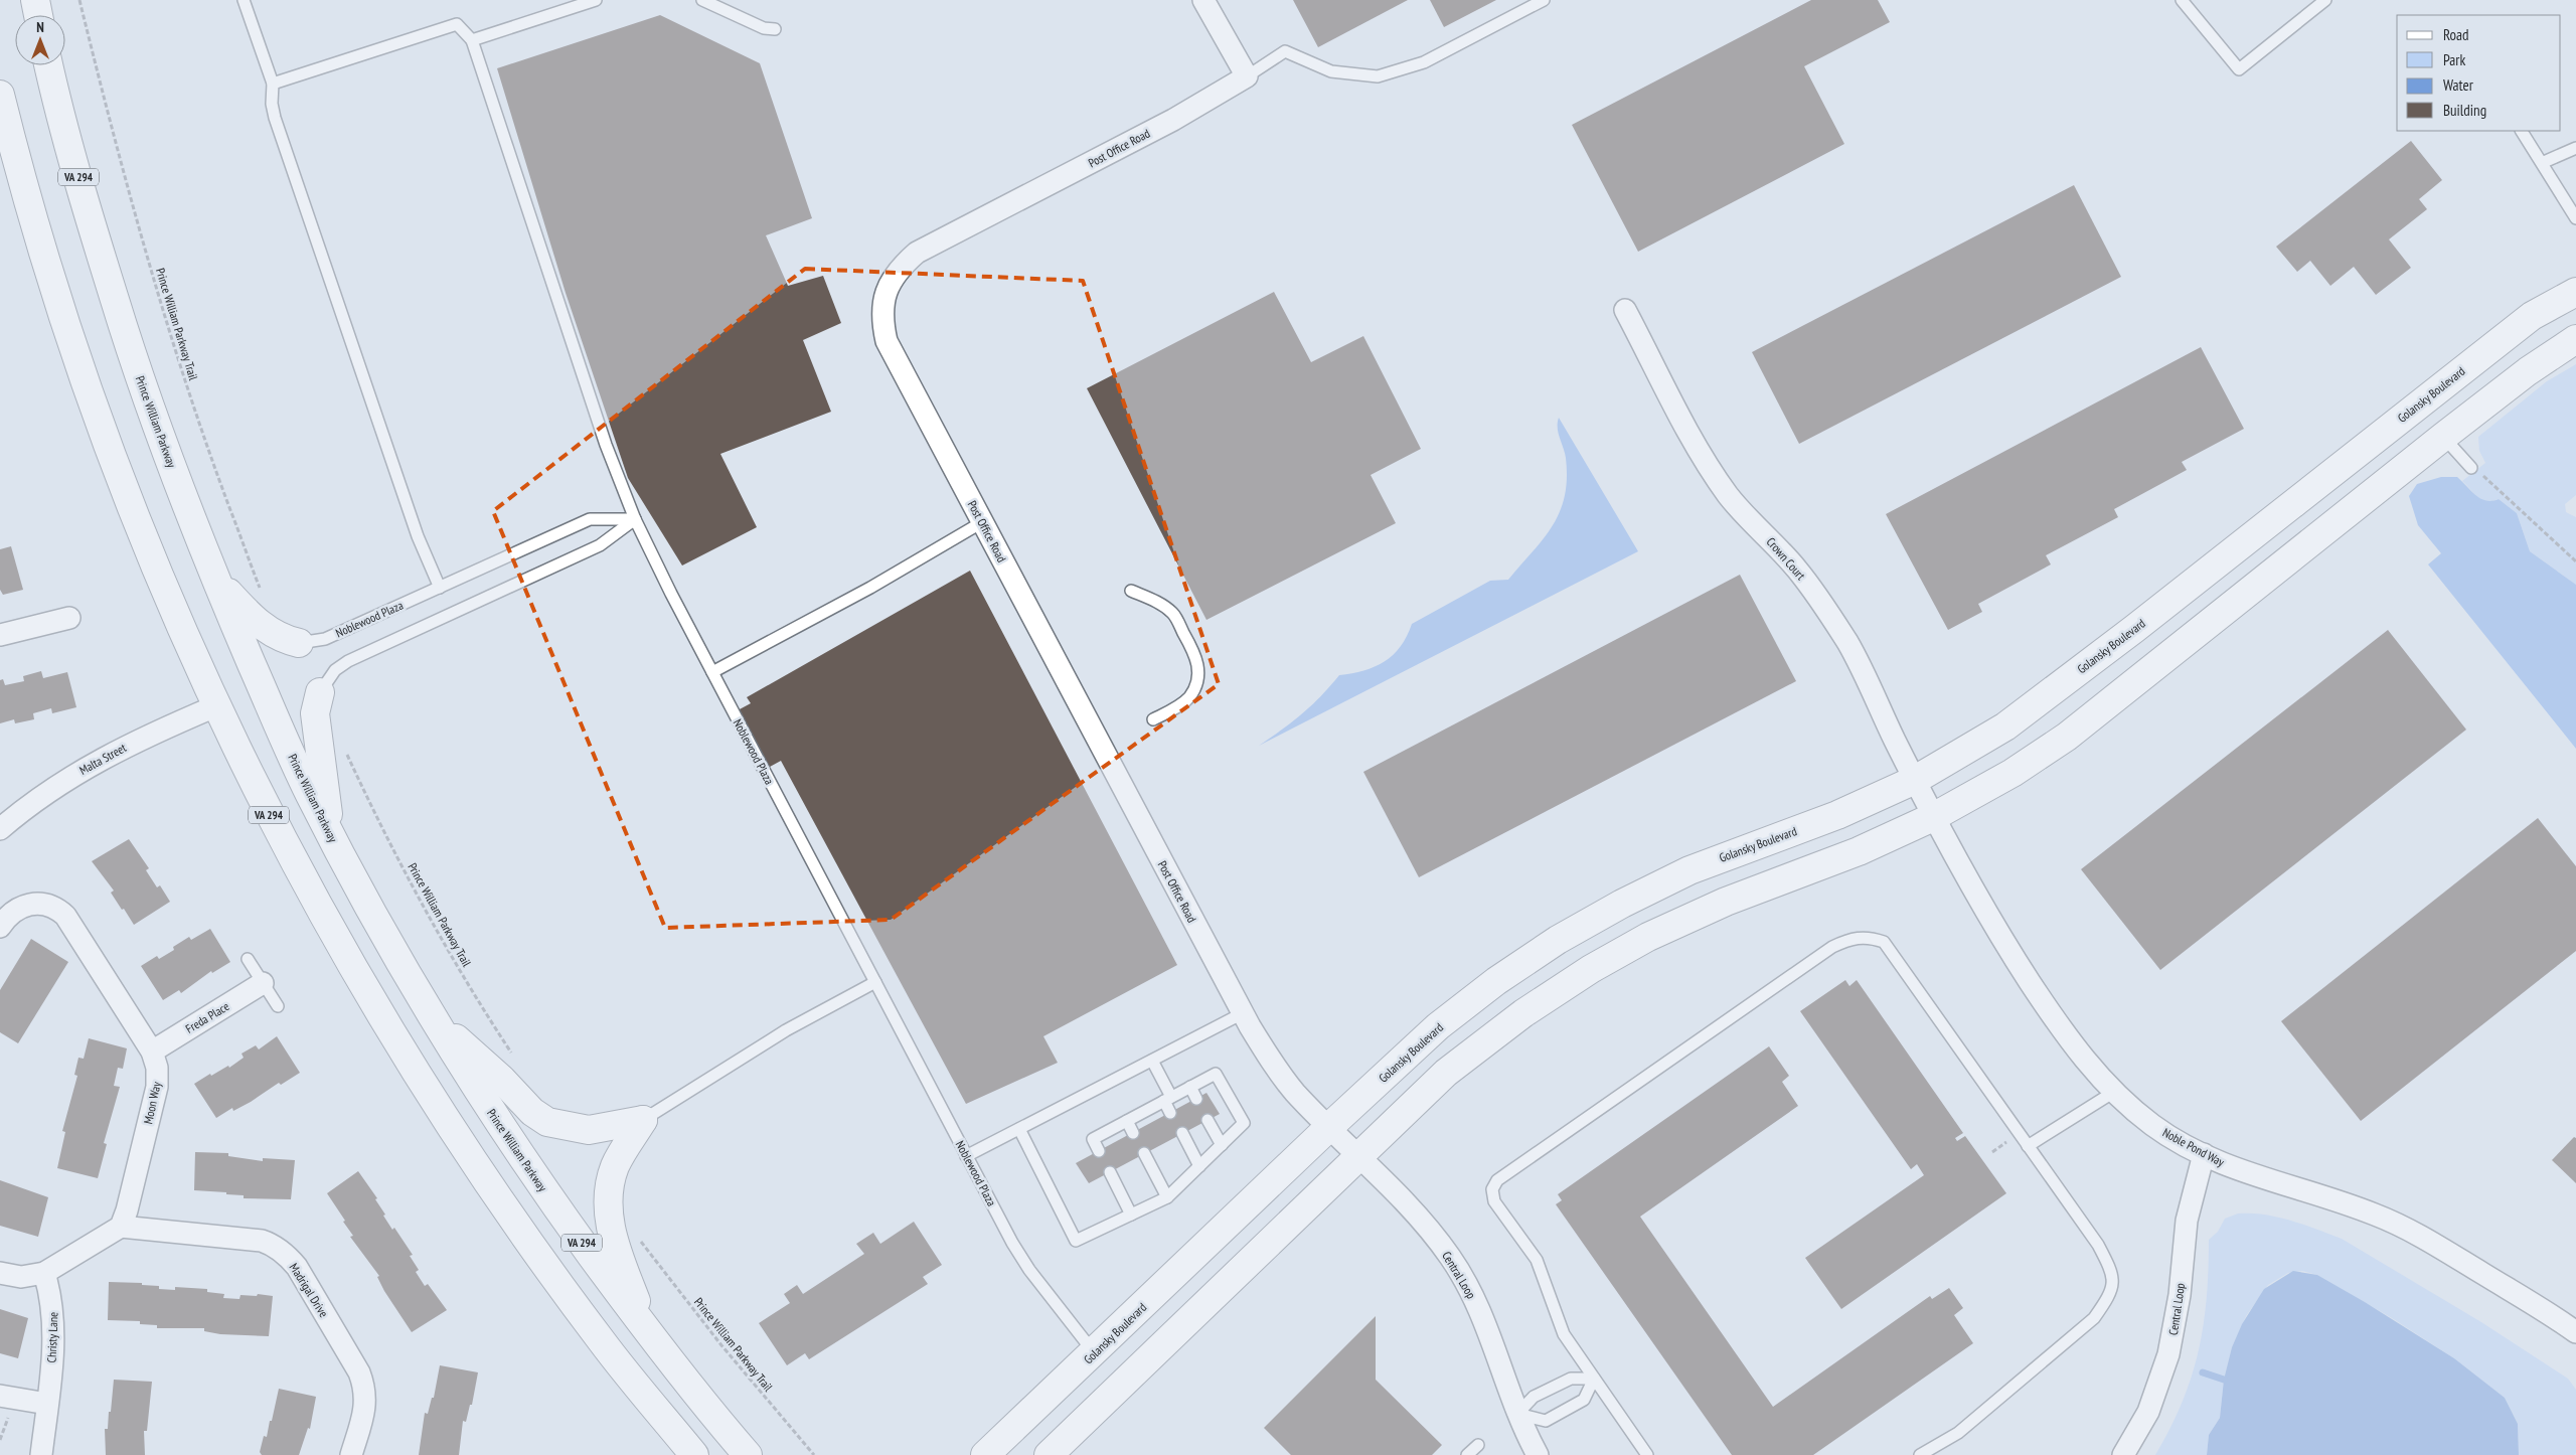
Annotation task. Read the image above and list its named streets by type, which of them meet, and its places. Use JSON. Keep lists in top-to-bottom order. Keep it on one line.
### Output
{"streets":{"main road":["VA 294","Golansky Boulevard","Prince William Parkway"],"street":["Post Office Road","Crown Court","Malta Street","Freda Place","Moon Way","Noble Pond Way","Central Loop","Madrigal Drive","Christy Lane"],"lane":["Noblewood Plaza"],"path":["Prince William Parkway Trail"]},"crossings":[["Post Office Road","Golansky Boulevard"],["Post Office Road","Central Loop"],["VA 294","Malta Street"],["Golansky Boulevard","Crown Court"],["Golansky Boulevard","Noblewood Plaza"],["Golansky Boulevard","Central Loop"],["Crown Court","Noble Pond Way"],["Freda Place","Moon Way"],["Moon Way","Madrigal Drive"],["Noble Pond Way","Central Loop"]],"legend":["Road","Park","Water","Building"],"north":"top"}
